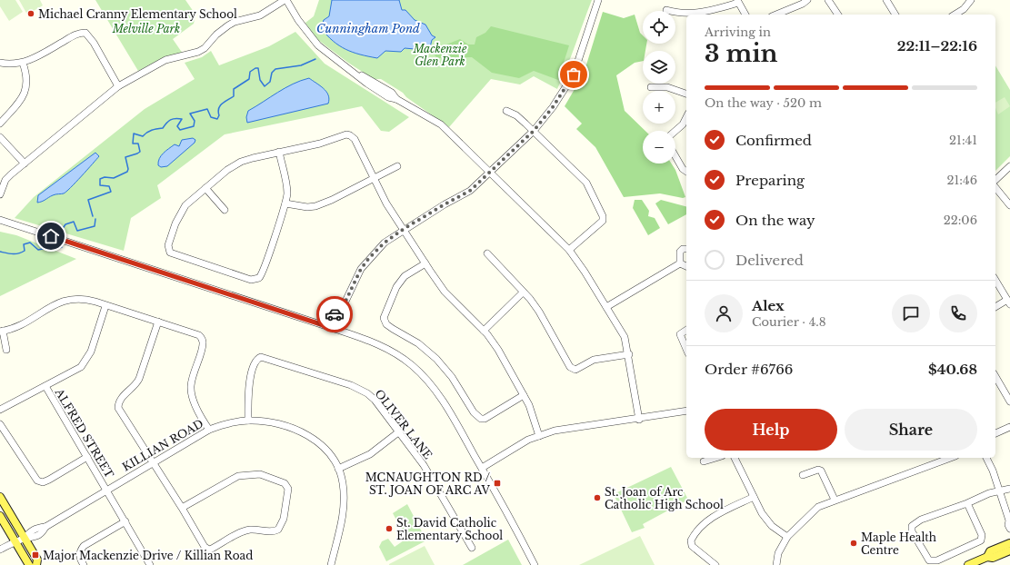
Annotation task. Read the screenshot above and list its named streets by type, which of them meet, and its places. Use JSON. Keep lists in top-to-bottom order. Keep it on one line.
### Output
{"streets":{"street":["OLIVER LANE","ALFRED STREET","KILLIAN ROAD"]},"crossings":[["OLIVER LANE","KILLIAN ROAD"],["ALFRED STREET","KILLIAN ROAD"]],"water":["Cunningham Pond"],"parks":["Melville Park","Mackenzie Glen Park"],"places":{"other":["Michael Cranny Elementary School","St. Joan of Arc Catholic High School","St. David Catholic Elementary School","Maple Health Centre"],"transit":["MCNAUGHTON RD / ST. JOAN OF ARC AV","Major Mackenzie Drive / Killian Road"]},"page":{"map_buttons":["+","−"],"heading":["3 min","Arriving in","22:11–22:16"],"panel":["Alex","Courier · 4.8","Order #6766","$40.68"],"bar":"On the way · 520 m","list":[["Confirmed","21:41"],["Preparing","21:46"],["On the way","22:06"],"Delivered"],"buttons":["Help","Share"]}}
